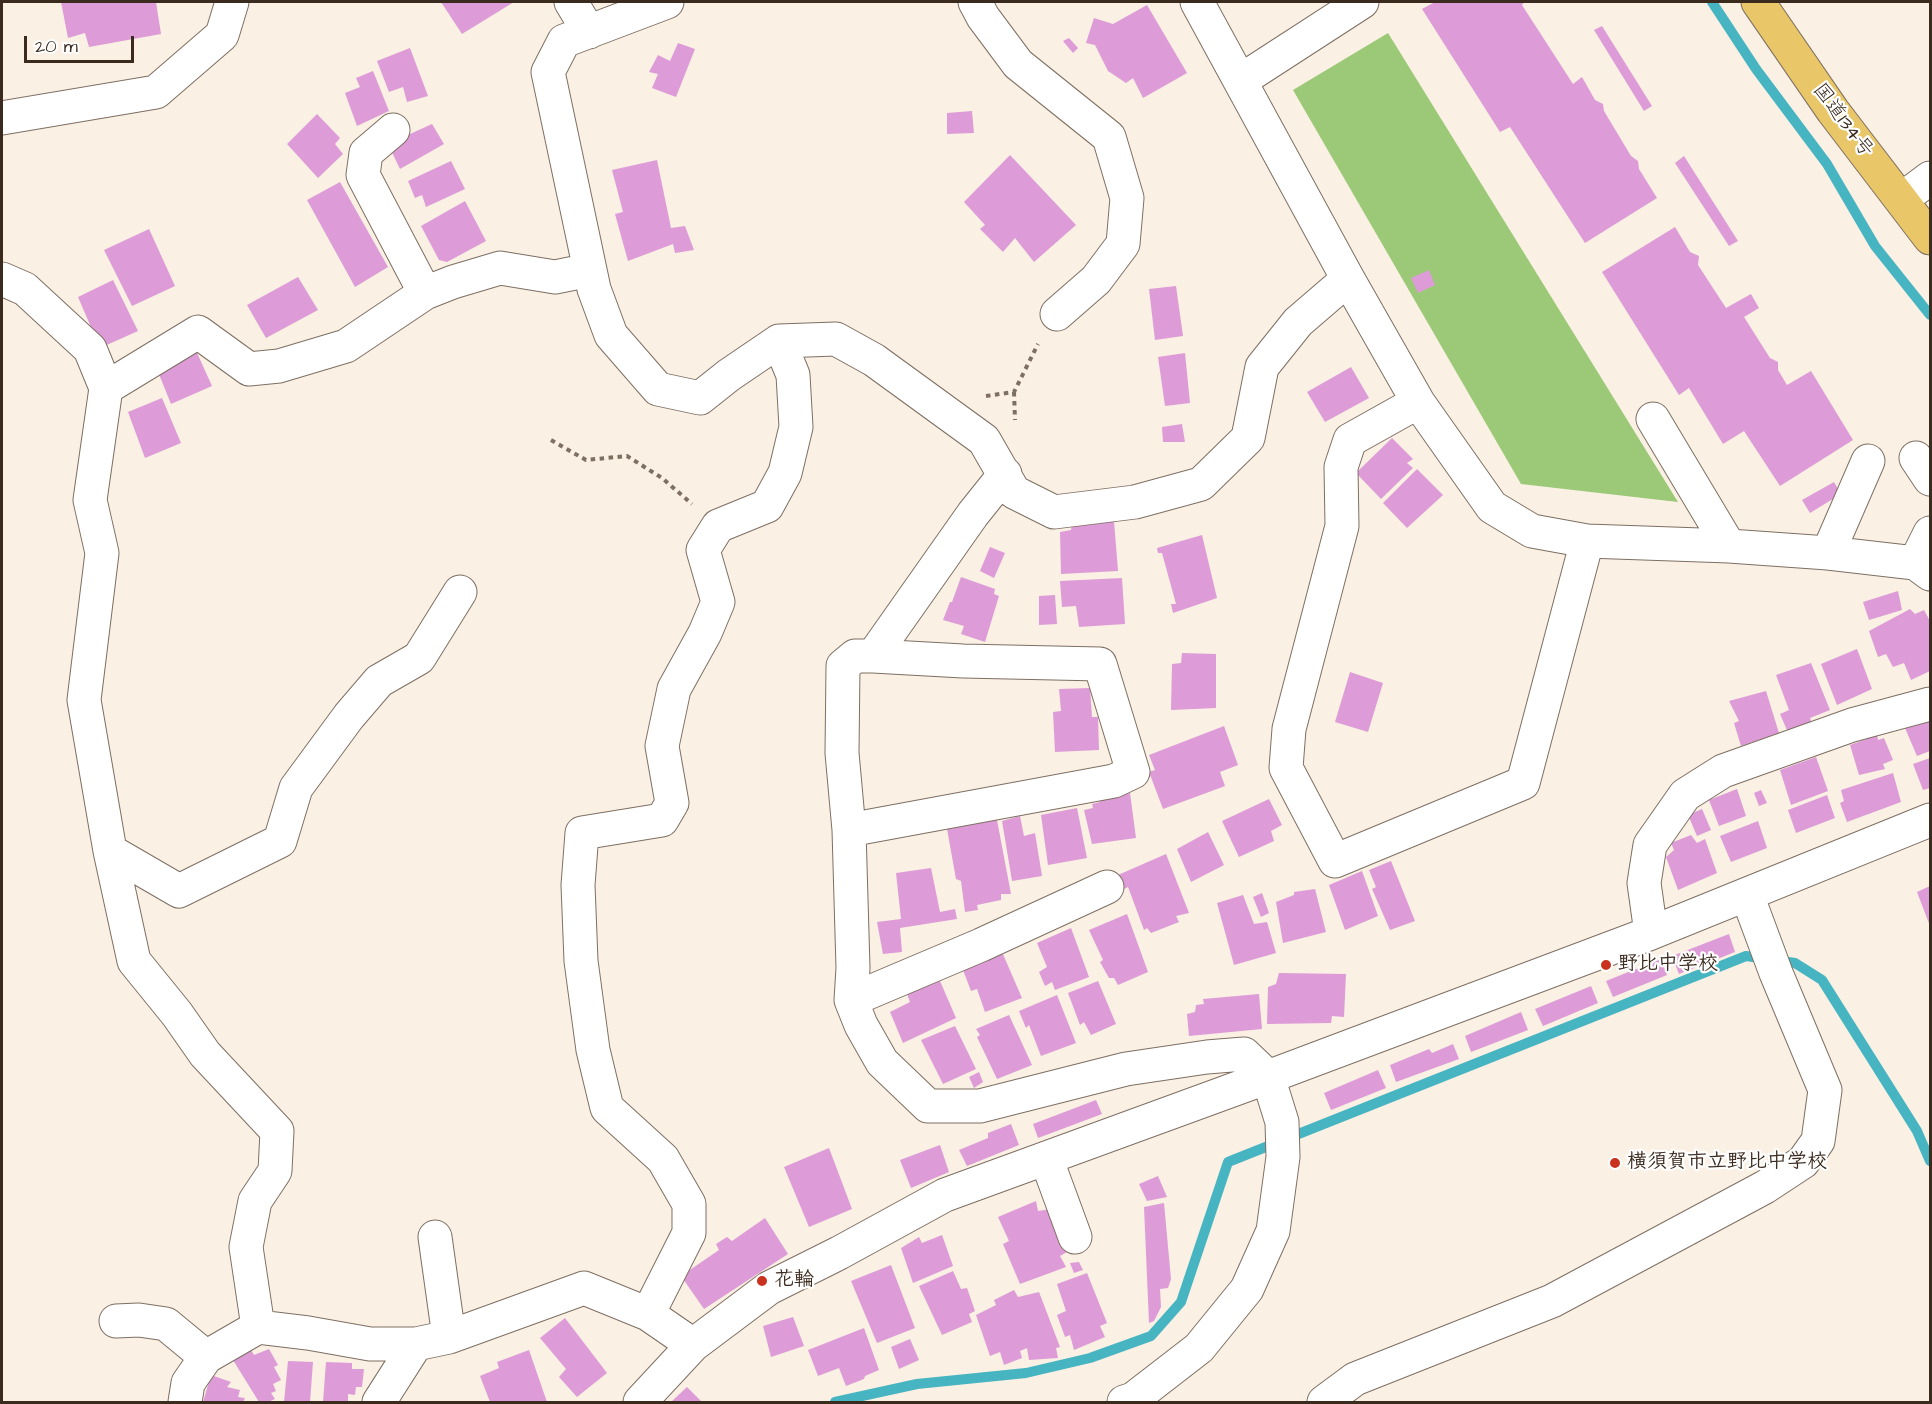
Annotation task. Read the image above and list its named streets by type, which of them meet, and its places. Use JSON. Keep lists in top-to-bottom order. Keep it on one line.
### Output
{"streets":{"highway":["国道134号"]},"places":["野比中学校","横須賀市立野比中学校","花輪"],"scale_bar":"20 m"}
